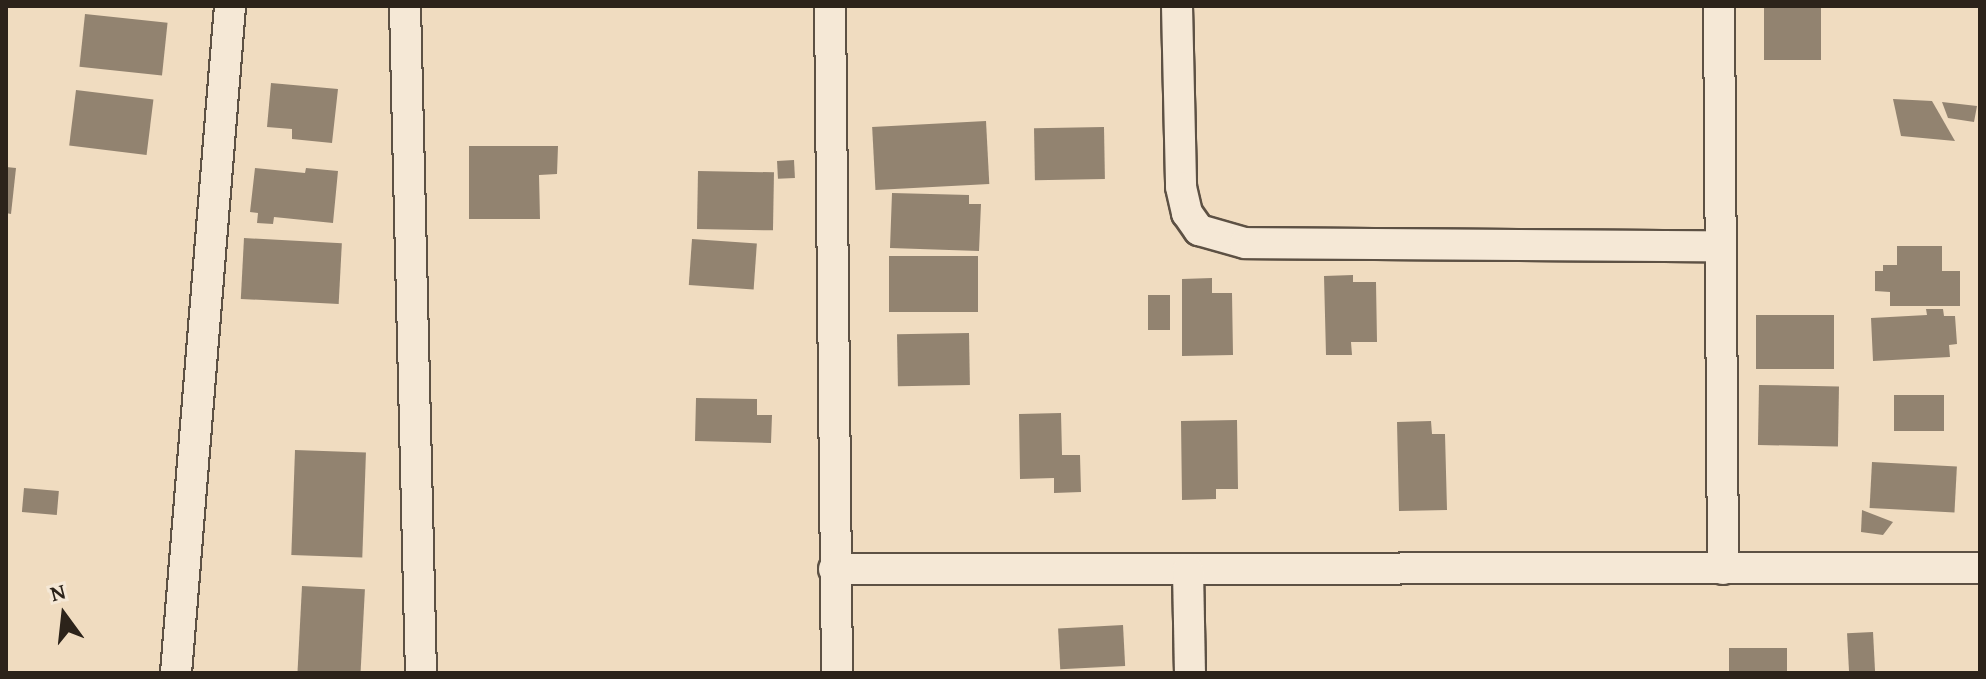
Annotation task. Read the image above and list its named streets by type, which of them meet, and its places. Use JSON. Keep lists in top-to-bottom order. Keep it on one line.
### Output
{"north":"top"}
